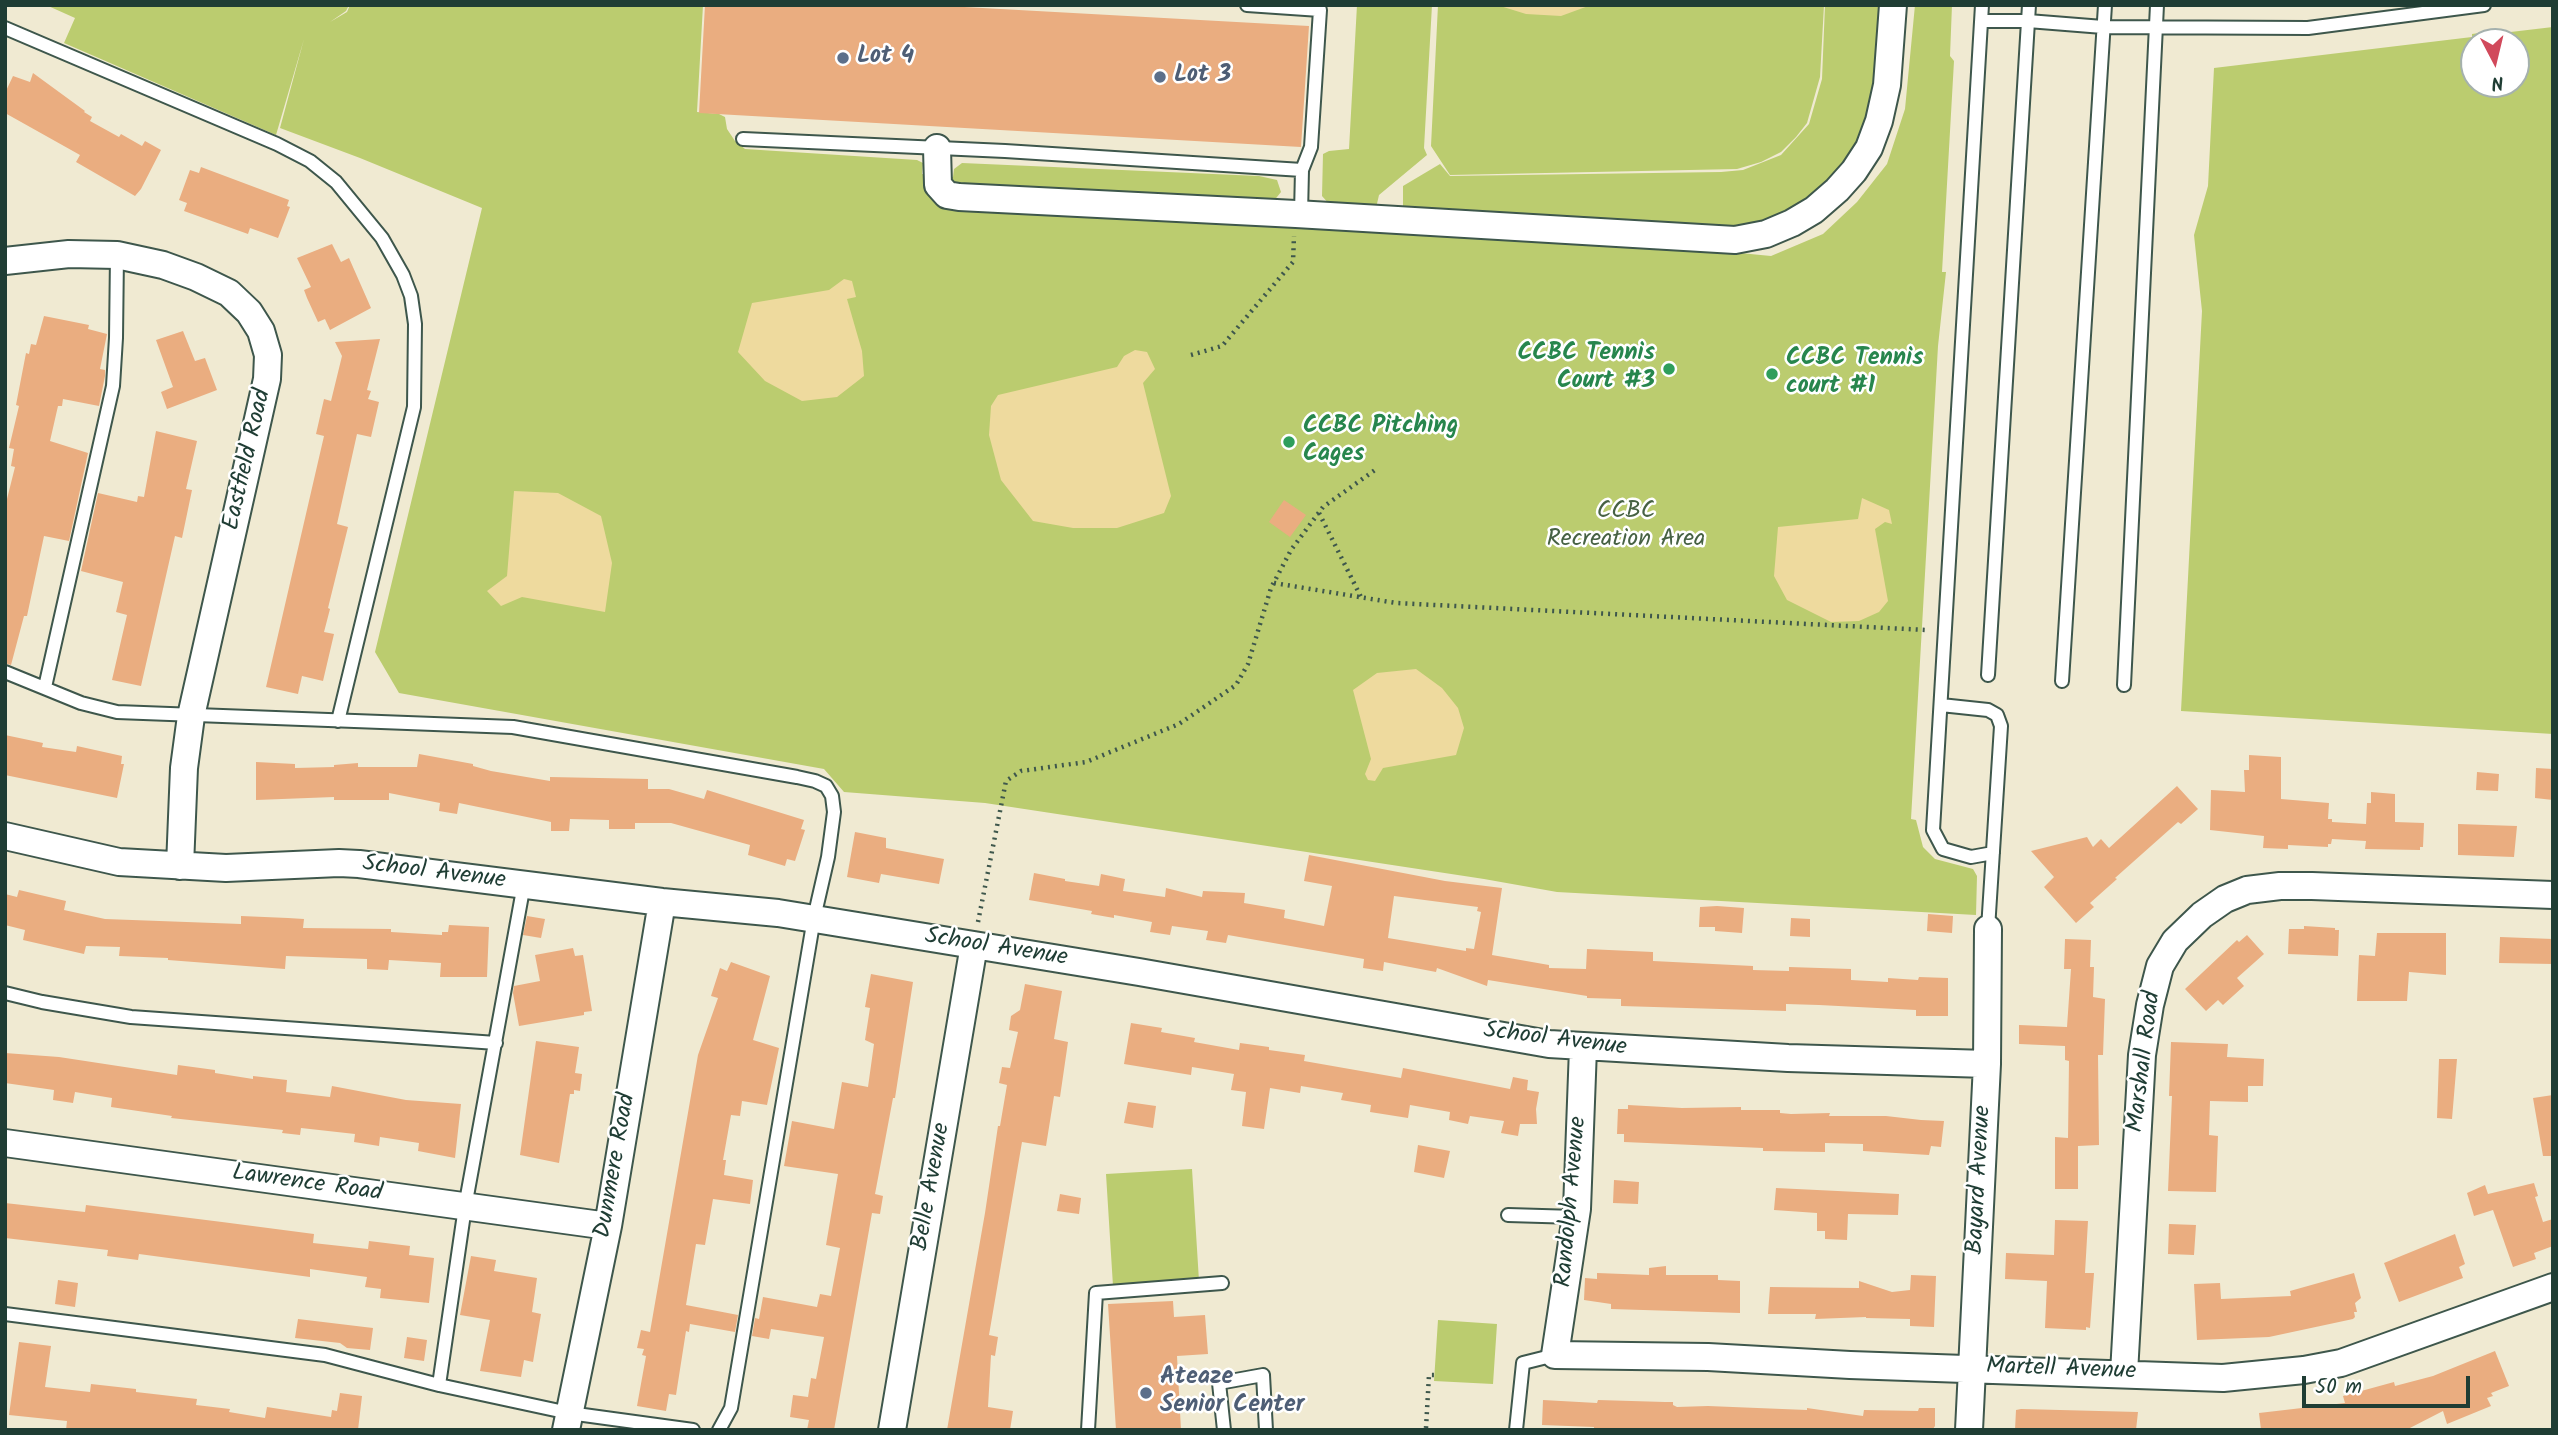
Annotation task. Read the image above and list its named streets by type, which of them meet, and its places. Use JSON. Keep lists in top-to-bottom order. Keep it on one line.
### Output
{"streets":{"street":["Eastfield Road","School Avenue","Marshall Road","Dunmere Road","Bayard Avenue","Lawrence Road","Belle Avenue","Randolph Avenue","Martell Avenue"]},"crossings":[["Eastfield Road","School Avenue"],["School Avenue","Dunmere Road"],["School Avenue","Bayard Avenue"],["School Avenue","Belle Avenue"],["School Avenue","Randolph Avenue"],["Marshall Road","Martell Avenue"],["Dunmere Road","Lawrence Road"],["Bayard Avenue","Martell Avenue"],["Randolph Avenue","Martell Avenue"]],"parks":["CCBC Recreation Area"],"places":["Lot 4","Lot 3","CCBC Tennis Court #3","CCBC Tennis court #1","CCBC Pitching Cages","Ateaze Senior Center"],"scale_bar":"50 m","north":"bottom"}
